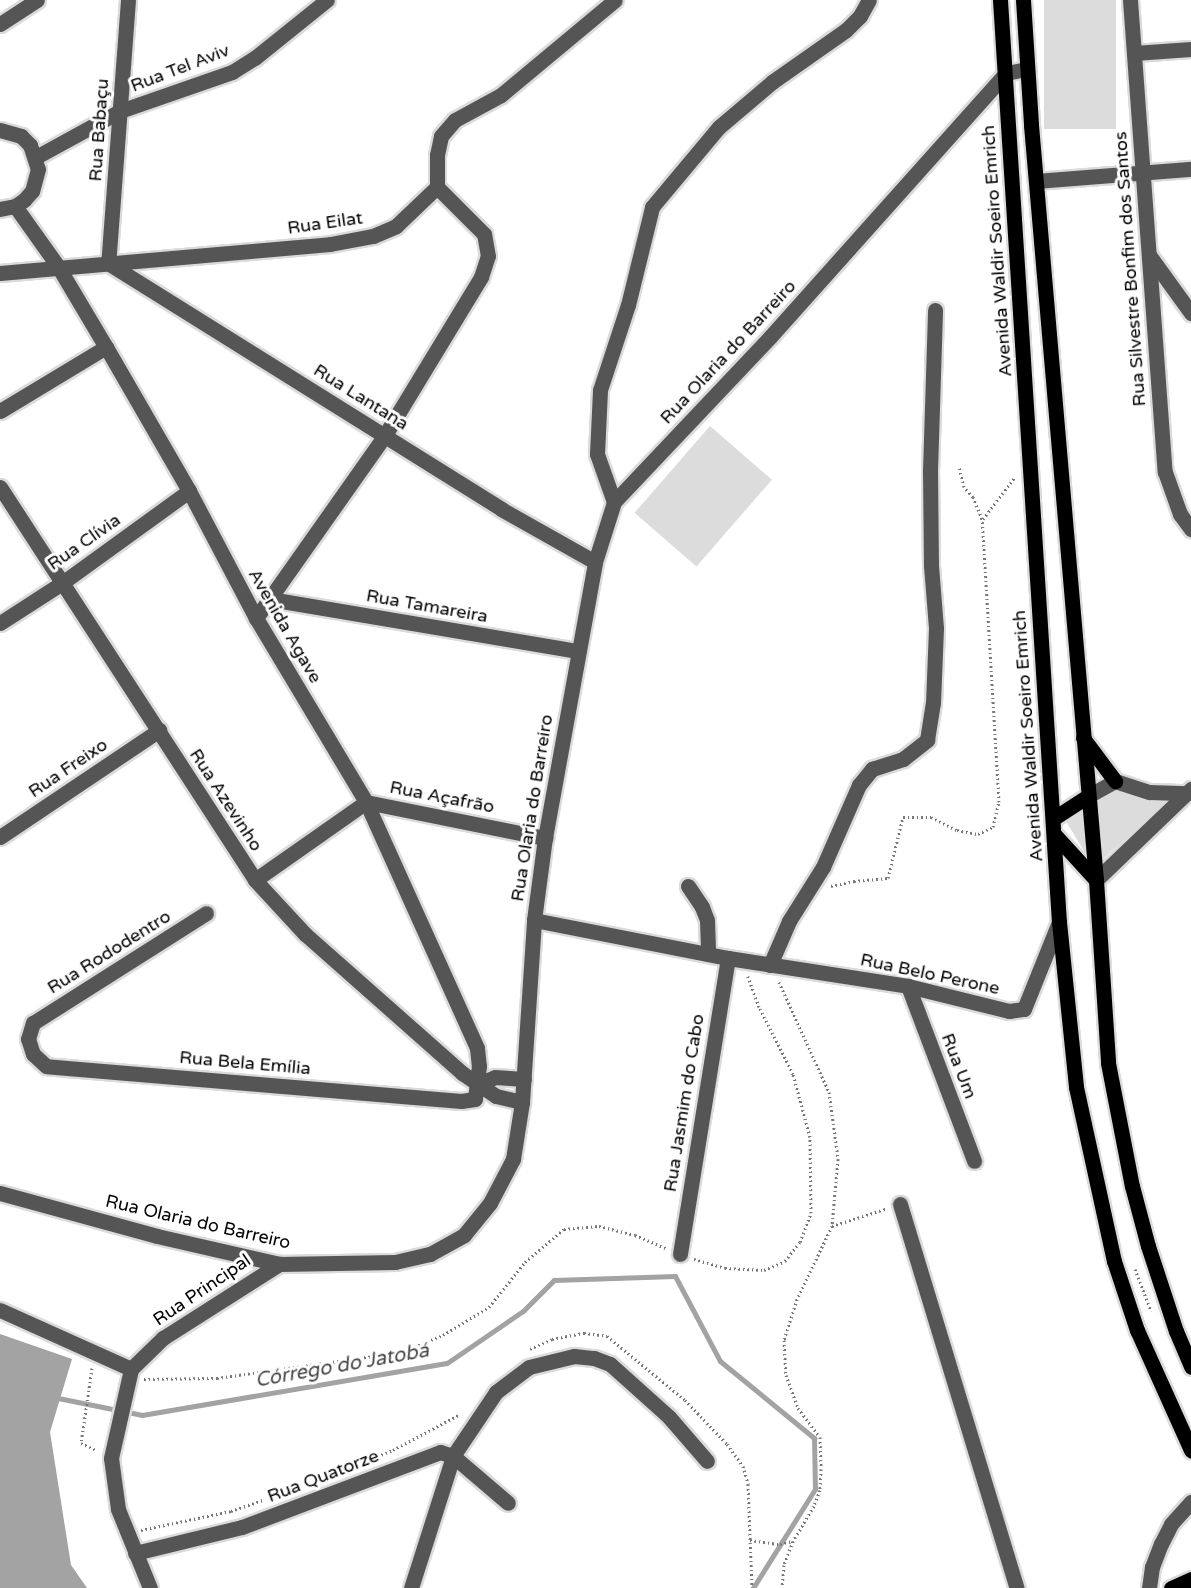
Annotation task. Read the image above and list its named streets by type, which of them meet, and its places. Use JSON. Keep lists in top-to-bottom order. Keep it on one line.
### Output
{"streets":{"main road":["Avenida Waldir Soeiro Emrich"],"street":["Rua Tel Aviv","Rua Babaçu","Rua Eilat","Rua Silvestre Bonfim dos Santos","Rua Olaria do Barreiro","Rua Lantana","Rua Clívia","Rua Tamareira","Avenida Agave","Rua Freixo","Rua Açafrão","Rua Azevinho","Rua Rododentro","Rua Belo Perone","Rua Bela Emília","Rua Um","Rua Jasmim do Cabo","Rua Principal","Rua Quatorze"]},"crossings":[["Rua Tel Aviv","Rua Babaçu"],["Rua Babaçu","Rua Eilat"],["Rua Babaçu","Rua Lantana"],["Rua Eilat","Rua Lantana"],["Rua Eilat","Avenida Agave"],["Avenida Waldir Soeiro Emrich","Rua Olaria do Barreiro"],["Avenida Waldir Soeiro Emrich","Rua Belo Perone"],["Rua Olaria do Barreiro","Rua Lantana"],["Rua Olaria do Barreiro","Rua Tamareira"],["Rua Olaria do Barreiro","Rua Açafrão"],["Rua Olaria do Barreiro","Rua Azevinho"],["Rua Olaria do Barreiro","Rua Belo Perone"],["Rua Olaria do Barreiro","Rua Principal"],["Rua Clívia","Avenida Agave"],["Rua Clívia","Rua Azevinho"],["Avenida Agave","Rua Açafrão"],["Avenida Agave","Rua Azevinho"],["Avenida Agave","Rua Bela Emília"],["Rua Freixo","Rua Azevinho"],["Rua Azevinho","Rua Bela Emília"],["Rua Rododentro","Rua Bela Emília"],["Rua Belo Perone","Rua Um"],["Rua Belo Perone","Rua Jasmim do Cabo"]],"water":["Córrego do Jatobá"]}
